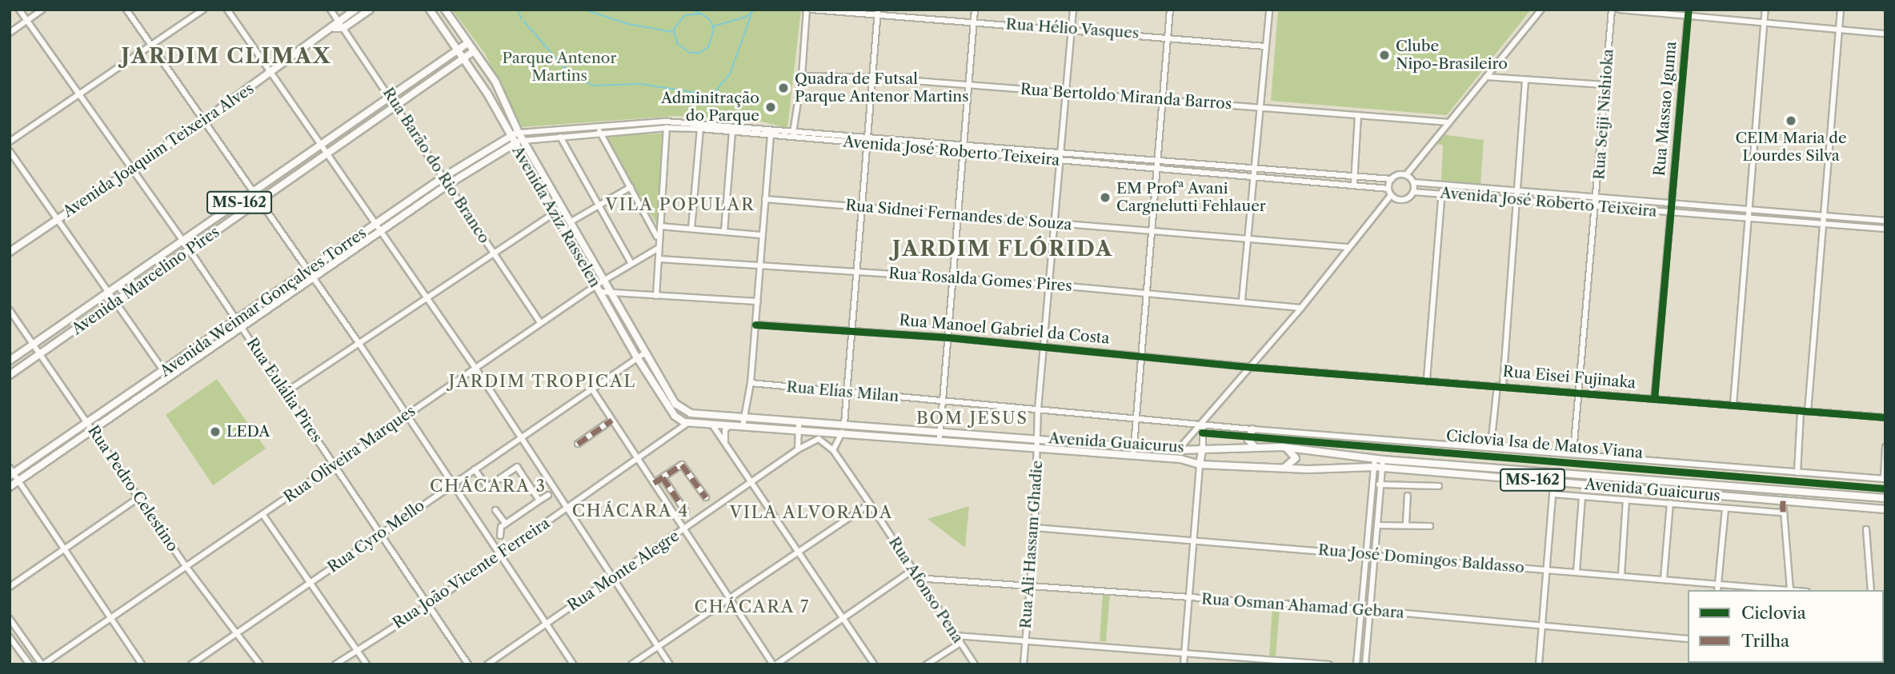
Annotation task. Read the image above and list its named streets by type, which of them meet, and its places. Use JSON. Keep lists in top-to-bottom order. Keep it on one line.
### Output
{"streets":{"main road":["Avenida Joaquim Teixeira Alves","Avenida José Roberto Teixeira","MS-162","Avenida Aziz Rasselen","Avenida Marcelino Pires","Avenida Weimar Gonçalves Torres","Avenida Guaicurus"],"street":["Rua Hélio Vasques","Rua Bertoldo Miranda Barros","Rua Massao Iguma","Rua Seiji Nishioka","Rua Barão do Rio Branco","Rua Sidnei Fernandes de Souza","Rua Rosalda Gomes Pires","Rua Manoel Gabriel da Costa","Rua Eisei Fujinaka","Rua Eulália Pires","Rua Elías Milan","Rua Oliveira Marques","Rua Pedro Celestino","Rua Cyro Mello","Rua Ali Hassam Ghadie","Rua José Domingos Baldasso","Rua Monte Alegre","Rua João Vicente Ferreira","Rua Afonso Pena","Rua Osman Ahamad Gebara"],"cycle path":["Ciclovia Isa de Matos Viana"]},"crossings":[["Rua Hélio Vasques","Rua Ali Hassam Ghadie"],["Rua Bertoldo Miranda Barros","Rua Ali Hassam Ghadie"],["Rua Massao Iguma","Avenida José Roberto Teixeira"],["Rua Massao Iguma","Rua Eisei Fujinaka"],["Rua Seiji Nishioka","Avenida José Roberto Teixeira"],["Rua Seiji Nishioka","Rua Eisei Fujinaka"],["Rua Seiji Nishioka","Rua Elías Milan"],["Avenida Joaquim Teixeira Alves","Rua Barão do Rio Branco"],["Avenida Joaquim Teixeira Alves","Rua Eulália Pires"],["Avenida José Roberto Teixeira","Avenida Aziz Rasselen"],["Avenida José Roberto Teixeira","Avenida Weimar Gonçalves Torres"],["Avenida José Roberto Teixeira","Rua Ali Hassam Ghadie"],["Rua Barão do Rio Branco","Avenida Marcelino Pires"],["Rua Barão do Rio Branco","Avenida Weimar Gonçalves Torres"],["Rua Barão do Rio Branco","Rua Oliveira Marques"],["Rua Sidnei Fernandes de Souza","Rua Ali Hassam Ghadie"],["Avenida Aziz Rasselen","Avenida Marcelino Pires"],["Avenida Aziz Rasselen","Avenida Weimar Gonçalves Torres"],["Avenida Aziz Rasselen","Avenida Guaicurus"],["Avenida Aziz Rasselen","Rua Oliveira Marques"],["Avenida Aziz Rasselen","Rua Cyro Mello"],["Avenida Aziz Rasselen","Rua João Vicente Ferreira"],["Rua Rosalda Gomes Pires","Rua Ali Hassam Ghadie"],["Avenida Marcelino Pires","Rua Eulália Pires"],["Avenida Marcelino Pires","Rua Pedro Celestino"],["Avenida Weimar Gonçalves Torres","Rua Eulália Pires"],["Avenida Weimar Gonçalves Torres","Rua Pedro Celestino"],["Rua Manoel Gabriel da Costa","Rua Eisei Fujinaka"],["Rua Manoel Gabriel da Costa","Rua Ali Hassam Ghadie"],["Rua Eulália Pires","Rua Oliveira Marques"],["Rua Eulália Pires","Rua Cyro Mello"],["Rua Eulália Pires","Rua João Vicente Ferreira"],["Rua Elías Milan","Rua Ali Hassam Ghadie"],["Avenida Guaicurus","Rua Ali Hassam Ghadie"],["Avenida Guaicurus","Rua João Vicente Ferreira"],["Rua Oliveira Marques","Rua Pedro Celestino"],["Rua Pedro Celestino","Rua Cyro Mello"],["Rua Ali Hassam Ghadie","Rua José Domingos Baldasso"],["Rua Ali Hassam Ghadie","Rua Osman Ahamad Gebara"],["Rua Monte Alegre","Rua Afonso Pena"],["Rua Afonso Pena","Rua Osman Ahamad Gebara"]],"districts":["JARDIM CLIMAX","VILA POPULAR","JARDIM FLÓRIDA","JARDIM TROPICAL","BOM JESUS","CHÁCARA 3","CHÁCARA 4","VILA ALVORADA","CHÁCARA 7"],"parks":["Parque Antenor Martins"],"places":["Clube Nipo-Brasileiro","Quadra de Futsal Parque Antenor Martins","Adminitração do Parque","CEIM Maria de Lourdes Silva","EM Profª Avani Cargnelutti Fehlauer","LEDA"],"legend":["Ciclovia","Trilha"]}
